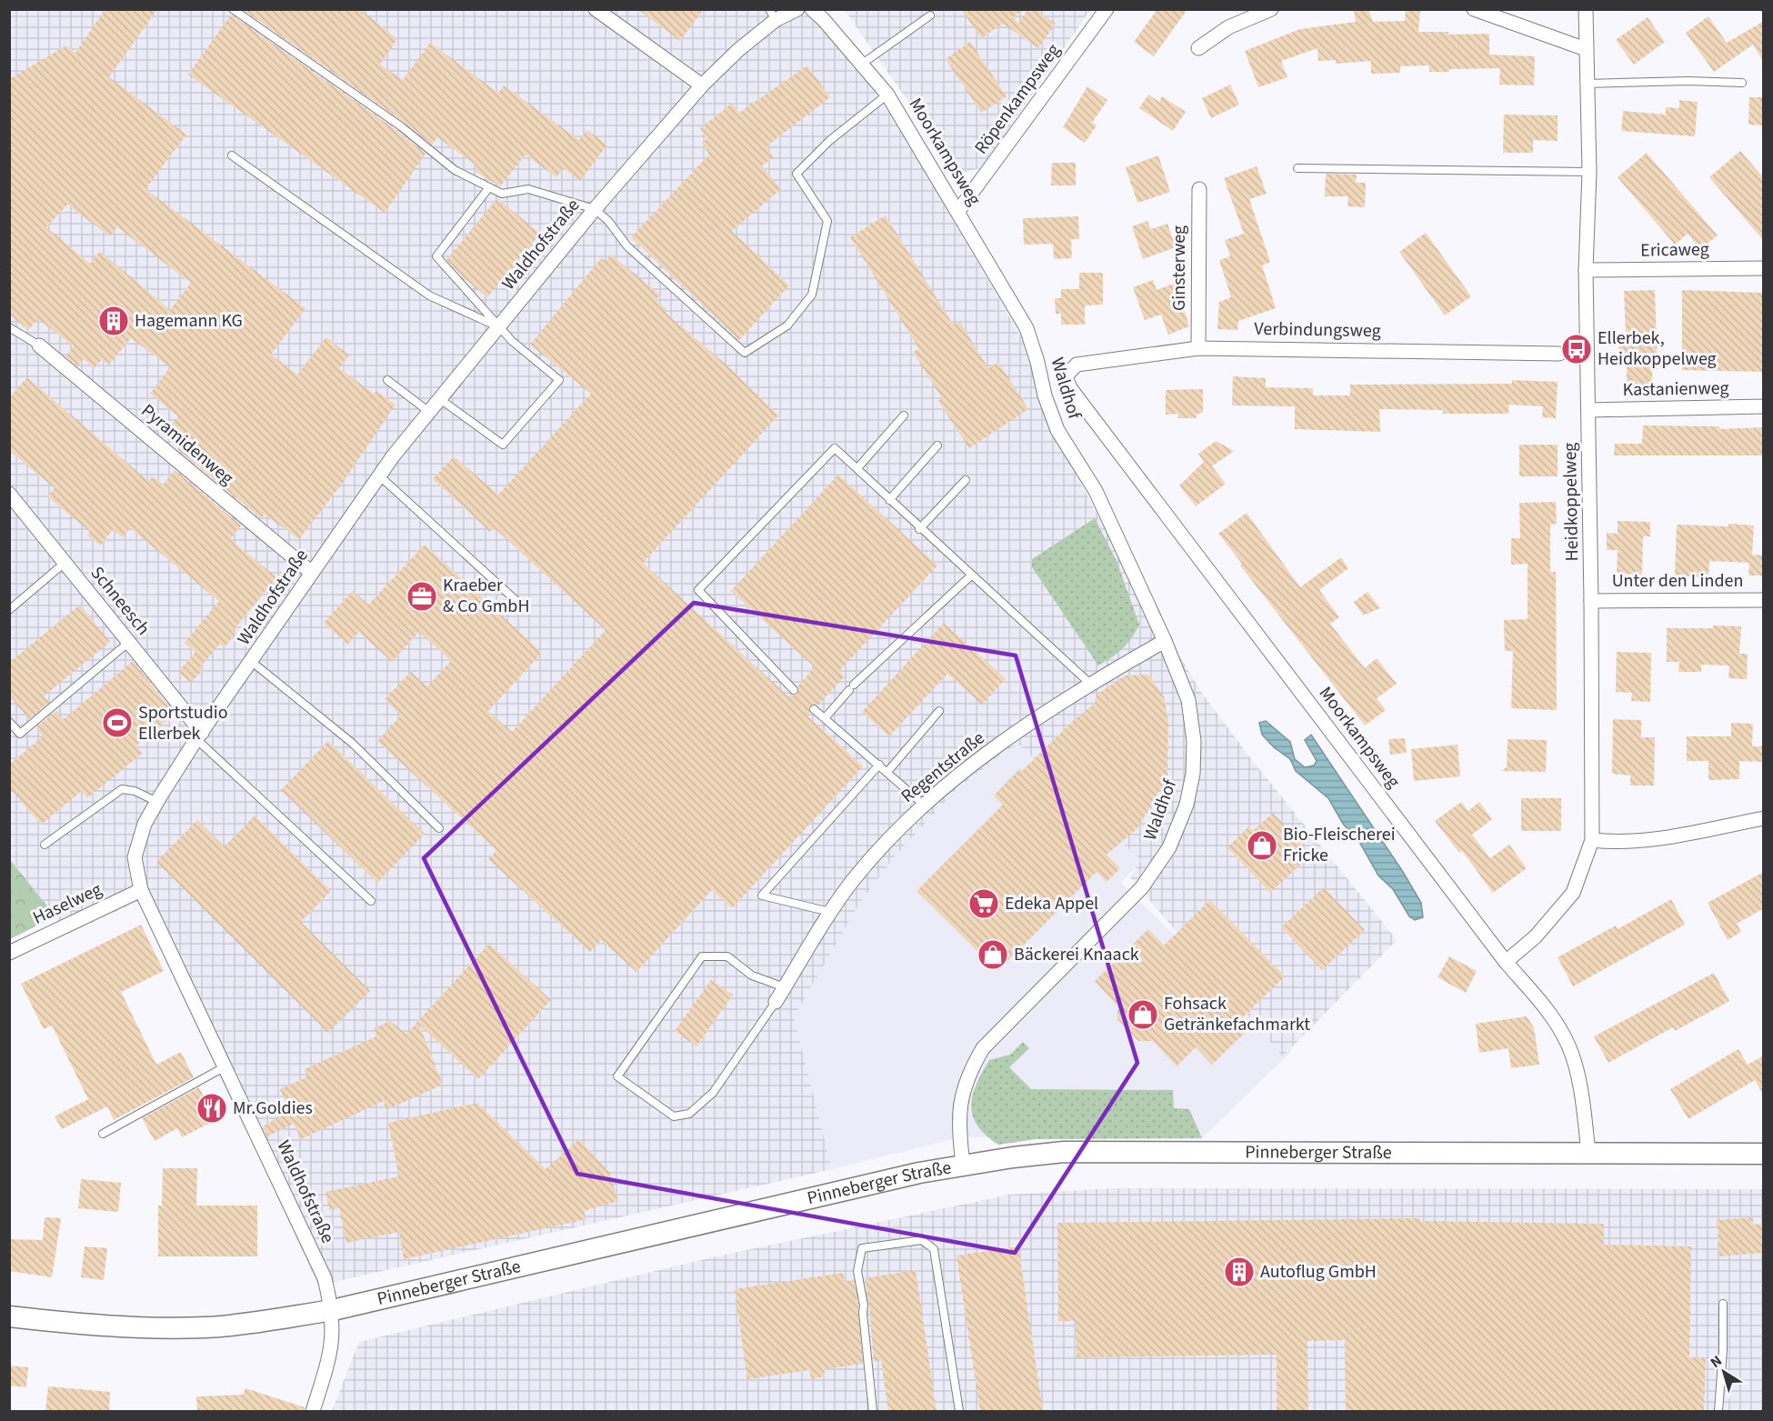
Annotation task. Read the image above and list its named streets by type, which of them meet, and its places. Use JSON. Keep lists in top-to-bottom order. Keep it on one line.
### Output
{"streets":{"main road":["Pinneberger Straße"],"street":["Röpenkampsweg","Moorkampsweg","Waldhofstraße","Ericaweg","Ginsterweg","Verbindungsweg","Waldhof","Kastanienweg","Pyramidenweg","Heidkoppelweg","Unter den Linden","Schneesch","Regentstraße","Haselweg"]},"crossings":[["Röpenkampsweg","Moorkampsweg"],["Moorkampsweg","Verbindungsweg"],["Moorkampsweg","Waldhof"],["Moorkampsweg","Heidkoppelweg"],["Moorkampsweg","Pinneberger Straße"],["Waldhofstraße","Pyramidenweg"],["Waldhofstraße","Schneesch"],["Waldhofstraße","Haselweg"],["Waldhofstraße","Pinneberger Straße"],["Ericaweg","Heidkoppelweg"],["Ginsterweg","Verbindungsweg"],["Waldhof","Regentstraße"],["Waldhof","Pinneberger Straße"],["Kastanienweg","Heidkoppelweg"],["Heidkoppelweg","Unter den Linden"]],"places":{"building":["Hagemann KG","Autoflug GmbH"],"bus stop":["Ellerbek, Heidkoppelweg"],"office":["Kraeber & Co GmbH"],"sports":["Sportstudio Ellerbek"],"shop":["Bio-Fleischerei Fricke","Bäckerei Knaack","Fohsack Getränkefachmarkt"],"supermarket":["Edeka Appel"],"restaurant":["Mr.Goldies"]},"north":"top left"}
